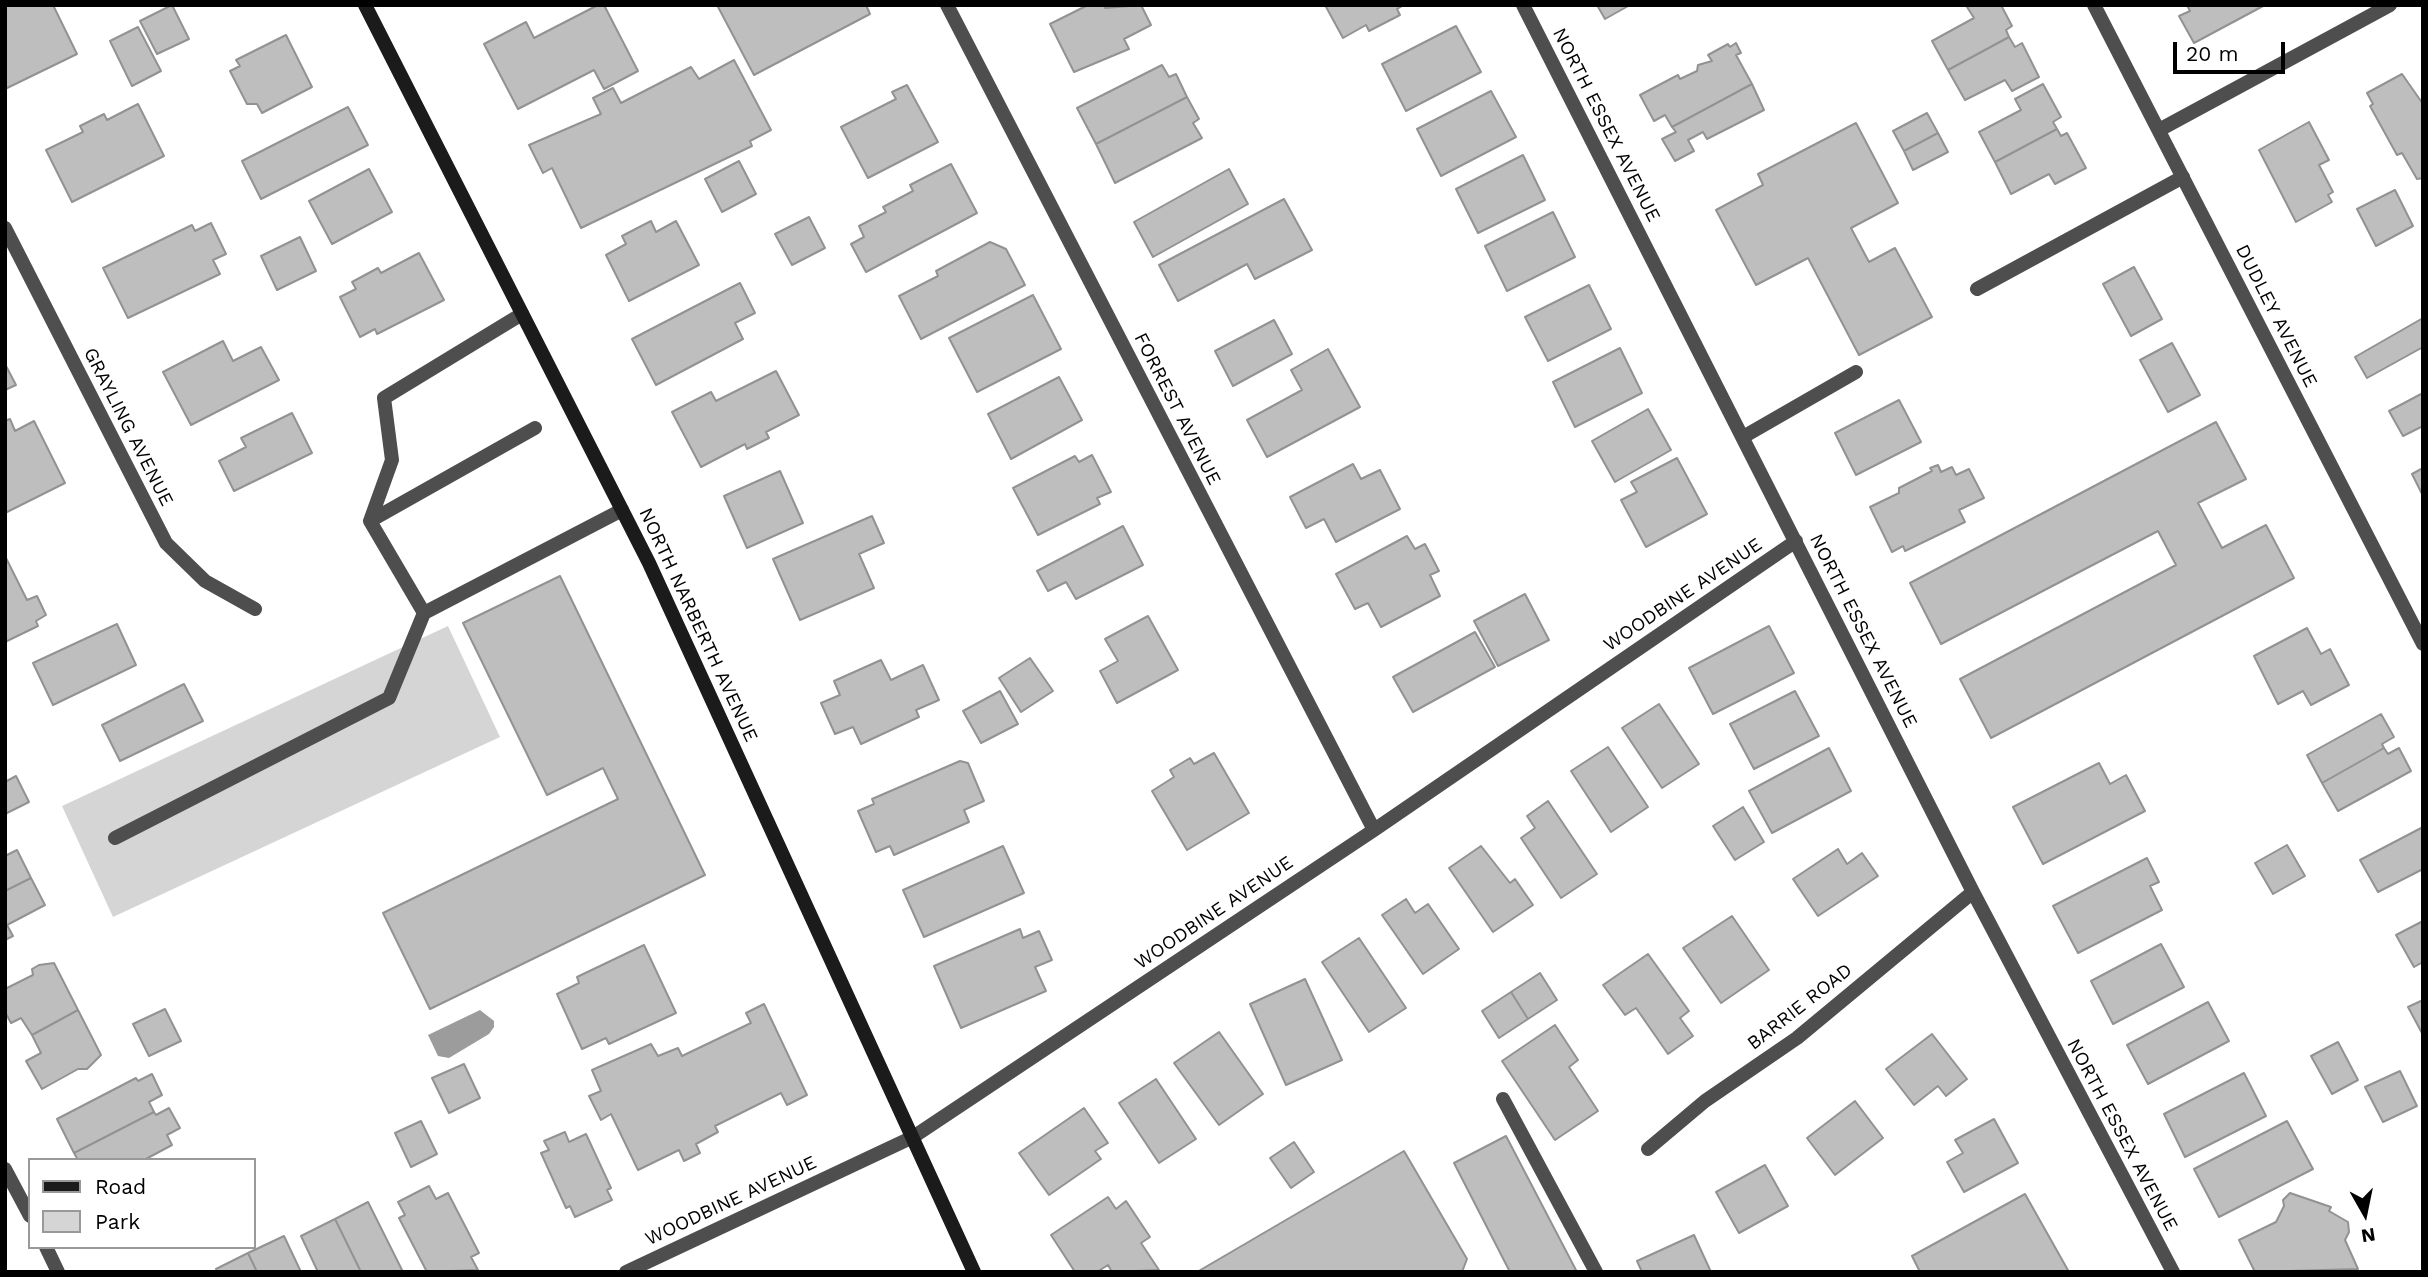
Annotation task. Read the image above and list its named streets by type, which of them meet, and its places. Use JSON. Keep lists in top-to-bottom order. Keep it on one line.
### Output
{"streets":{"street":["NORTH ESSEX AVENUE","DUDLEY AVENUE","FORREST AVENUE","GRAYLING AVENUE","WOODBINE AVENUE","NORTH NARBERTH AVENUE","BARRIE ROAD"]},"crossings":[["NORTH ESSEX AVENUE","WOODBINE AVENUE"],["NORTH ESSEX AVENUE","BARRIE ROAD"],["FORREST AVENUE","WOODBINE AVENUE"],["WOODBINE AVENUE","NORTH NARBERTH AVENUE"]],"legend":["Road","Park"],"scale_bar":"20 m","north":"bottom"}
